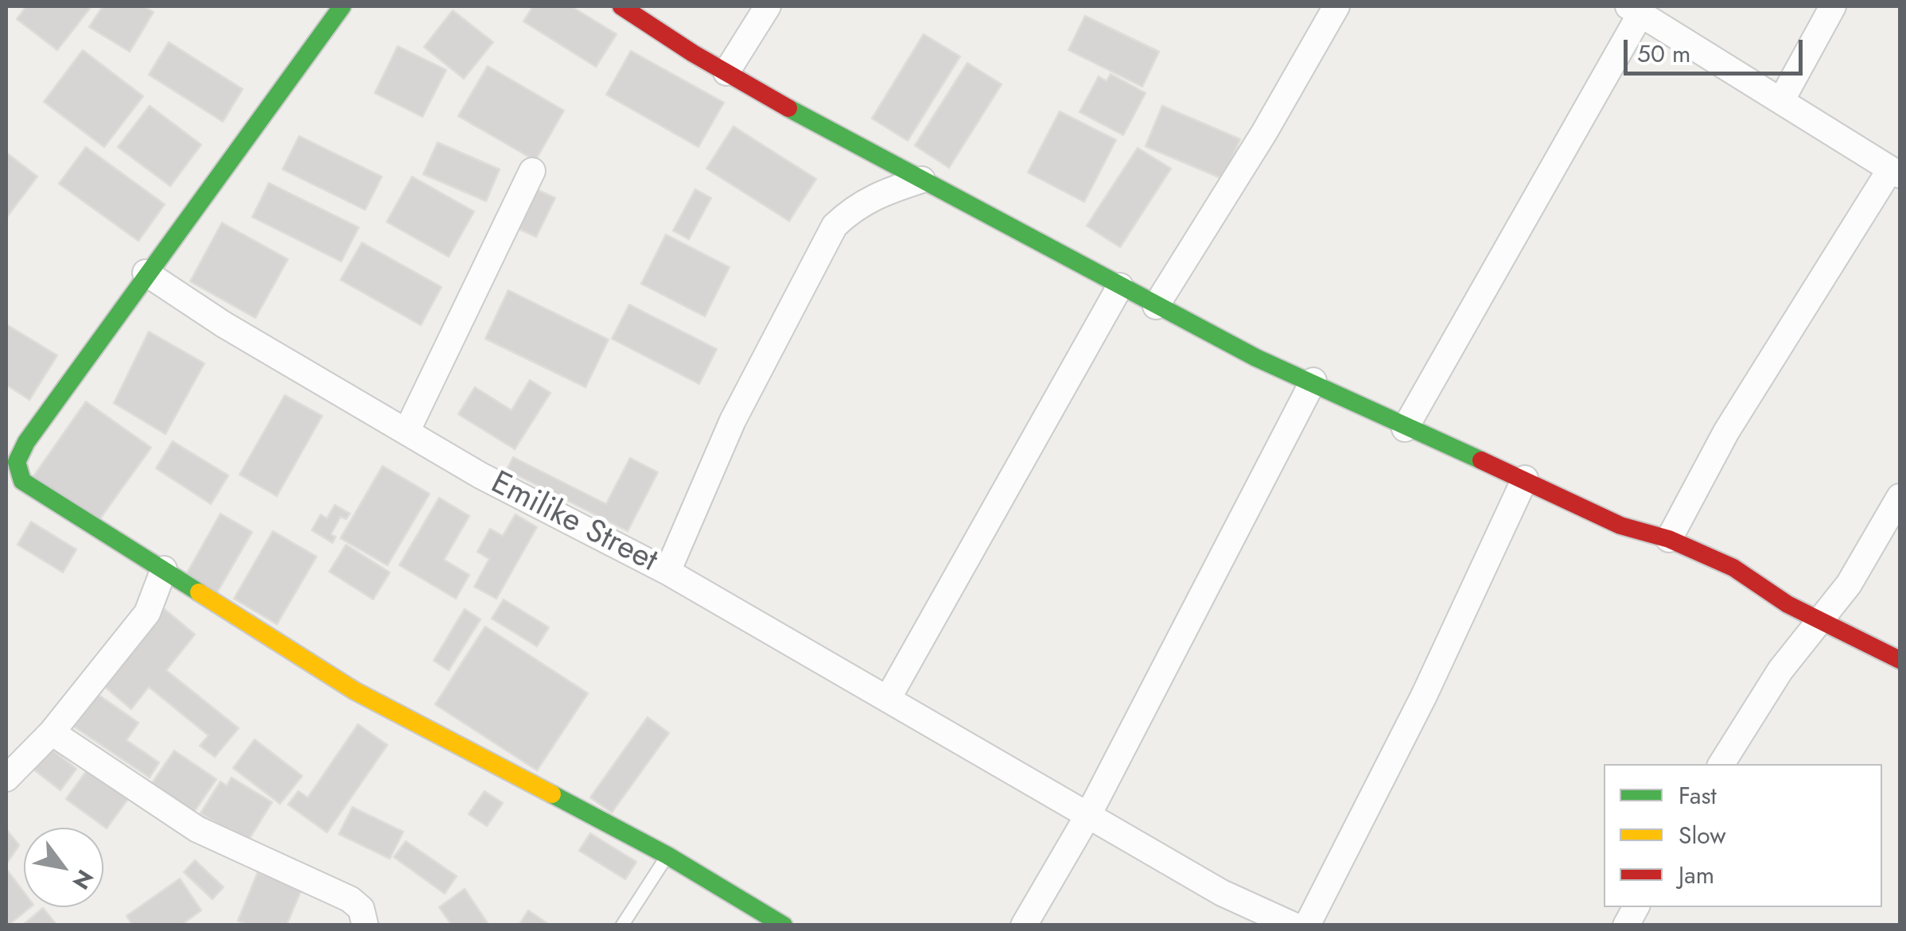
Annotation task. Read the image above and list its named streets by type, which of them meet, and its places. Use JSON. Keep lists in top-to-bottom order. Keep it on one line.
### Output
{"streets":{"street":["Emilike Street"]},"legend":["Fast","Slow","Jam"],"scale_bar":"50 m","north":"bottom right"}
